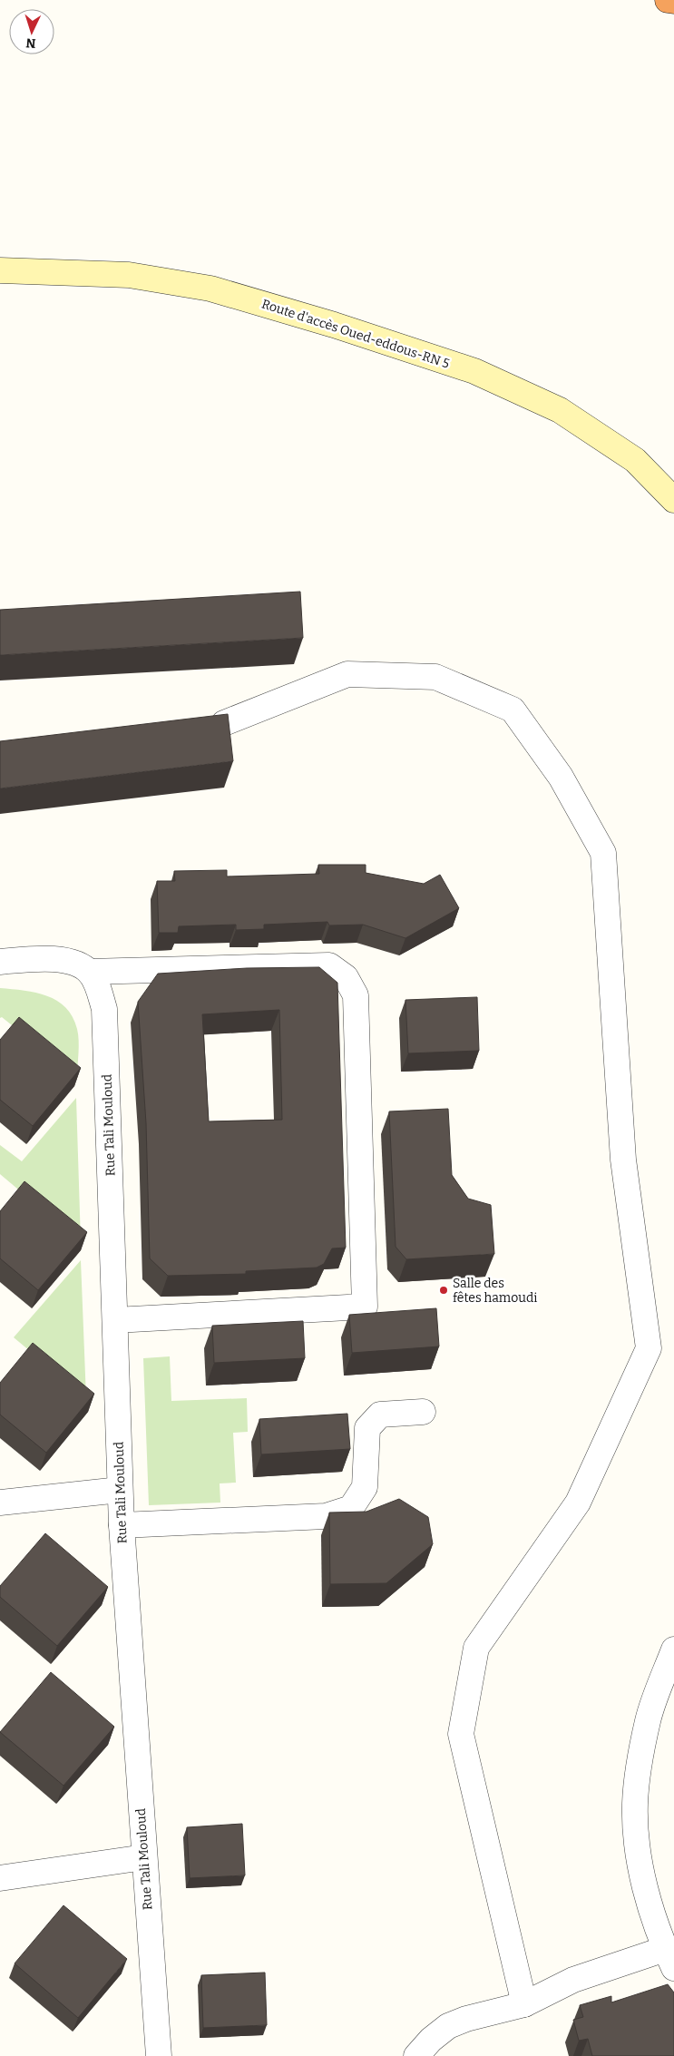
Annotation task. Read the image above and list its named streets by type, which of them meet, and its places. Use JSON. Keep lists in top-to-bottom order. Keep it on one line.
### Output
{"streets":{"main road":["Route d'accès Oued-eddous-RN 5"],"street":["Rue Tali Mouloud"]},"places":["Salle des fêtes hamoudi"],"north":"bottom"}
